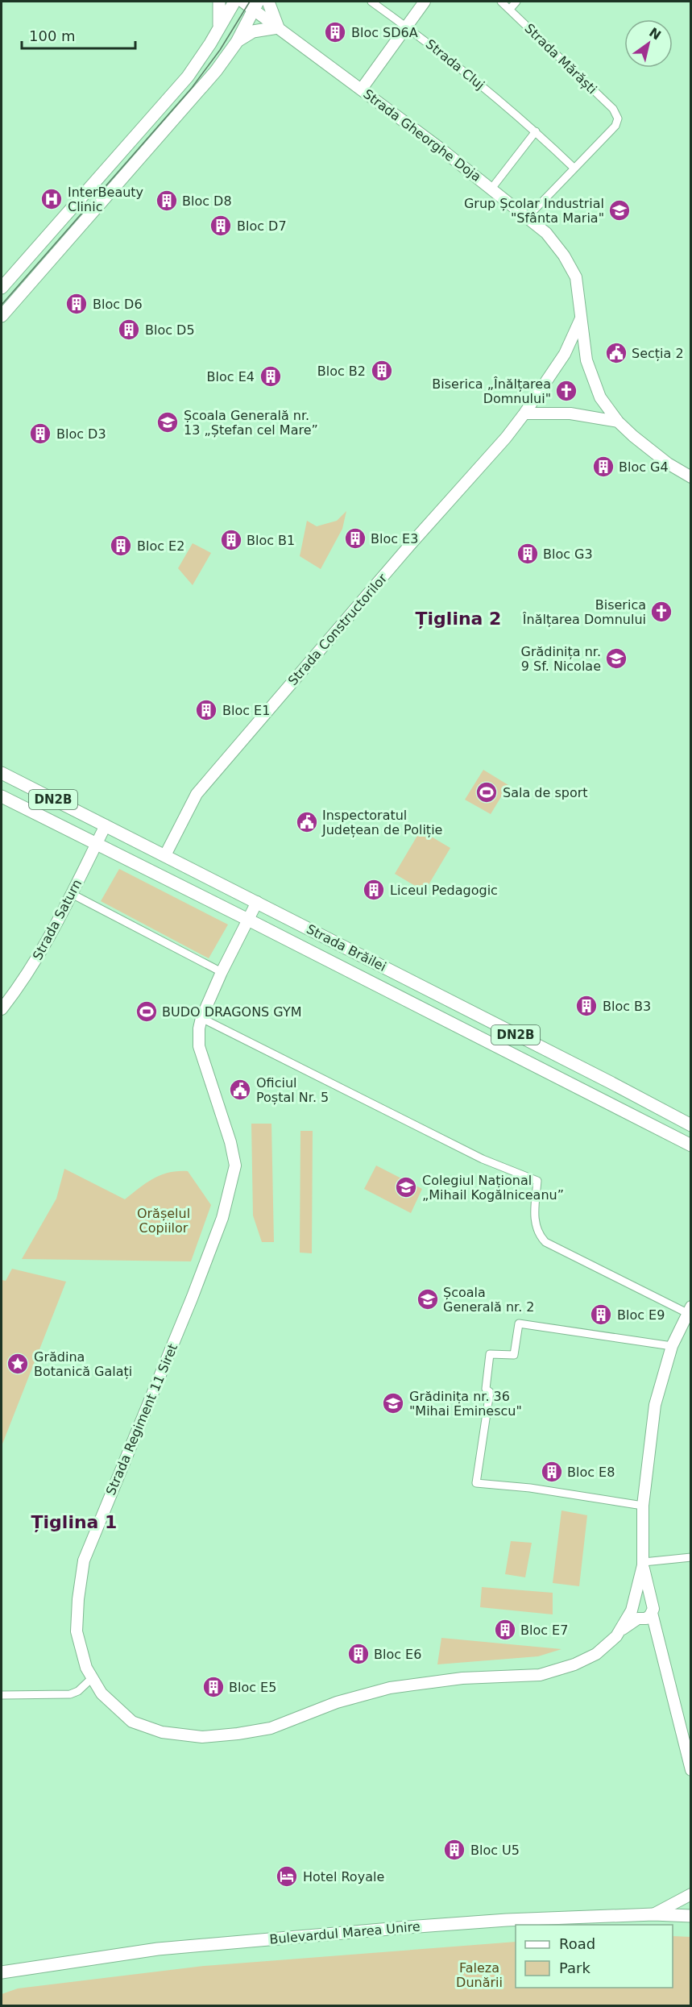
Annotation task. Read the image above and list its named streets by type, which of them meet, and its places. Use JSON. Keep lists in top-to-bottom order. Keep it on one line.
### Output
{"streets":{"main road":["DN2B","Strada Brăilei","Bulevardul Marea Unire"],"street":["Strada Mărăști","Strada Cluj","Strada Gheorghe Doja","Strada Constructorilor","Strada Saturn","Strada Regiment 11 Siret"]},"crossings":[["Strada Mărăști","Strada Cluj"],["Strada Gheorghe Doja","Strada Constructorilor"],["Strada Constructorilor","Strada Brăilei"],["Strada Saturn","Strada Brăilei"],["Strada Brăilei","Strada Regiment 11 Siret"]],"districts":["Țiglina 2","Țiglina 1"],"parks":["Orășelul Copiilor","Faleza Dunării"],"places":{"building":["Bloc SD6A","Bloc D8","Bloc D7","Bloc D6","Bloc D5","Bloc B2","Bloc E4","Bloc D3","Bloc G4","Bloc E3","Bloc B1","Bloc E2","Bloc G3","Bloc E1","Liceul Pedagogic","Bloc B3","Bloc E9","Bloc E8","Bloc E7","Bloc E6","Bloc E5","Bloc U5"],"hospital":["InterBeauty Clinic"],"school or university":["Grup Școlar Industrial \"Sfânta Maria\"","Școala Generală nr. 13 „Ștefan cel Mare”","Grădinița nr. 9 Sf. Nicolae","Colegiul Național „Mihail Kogălniceanu”","Școala Generală nr. 2","Grădinița nr. 36 \"Mihai Eminescu\""],"public building":["Secția 2","Inspectoratul Județean de Poliție","Oficiul Poștal Nr. 5"],"church":["Biserica „Înălțarea Domnului\"","Biserica Înălțarea Domnului"],"sports":["Sala de sport","BUDO DRAGONS GYM"],"place":["Grădina Botanică Galați"],"hotel":["Hotel Royale"]},"legend":["Road","Park"],"scale_bar":"100 m","north":"top right"}
